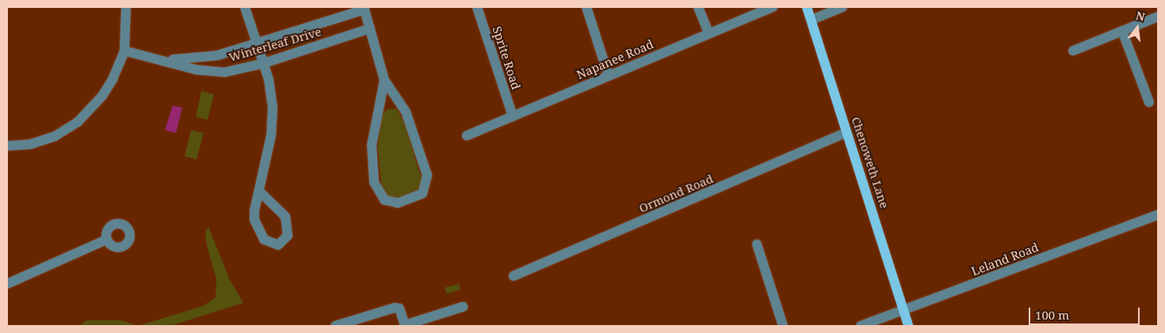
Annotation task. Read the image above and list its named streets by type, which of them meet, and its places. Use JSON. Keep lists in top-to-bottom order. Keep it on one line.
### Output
{"streets":{"main road":["Chenoweth Lane"],"street":["Winterleaf Drive","Sprite Road","Napanee Road","Ormond Road","Leland Road"]},"crossings":[["Sprite Road","Napanee Road"],["Chenoweth Lane","Ormond Road"],["Chenoweth Lane","Leland Road"]],"scale_bar":"100 m","north":"top"}
